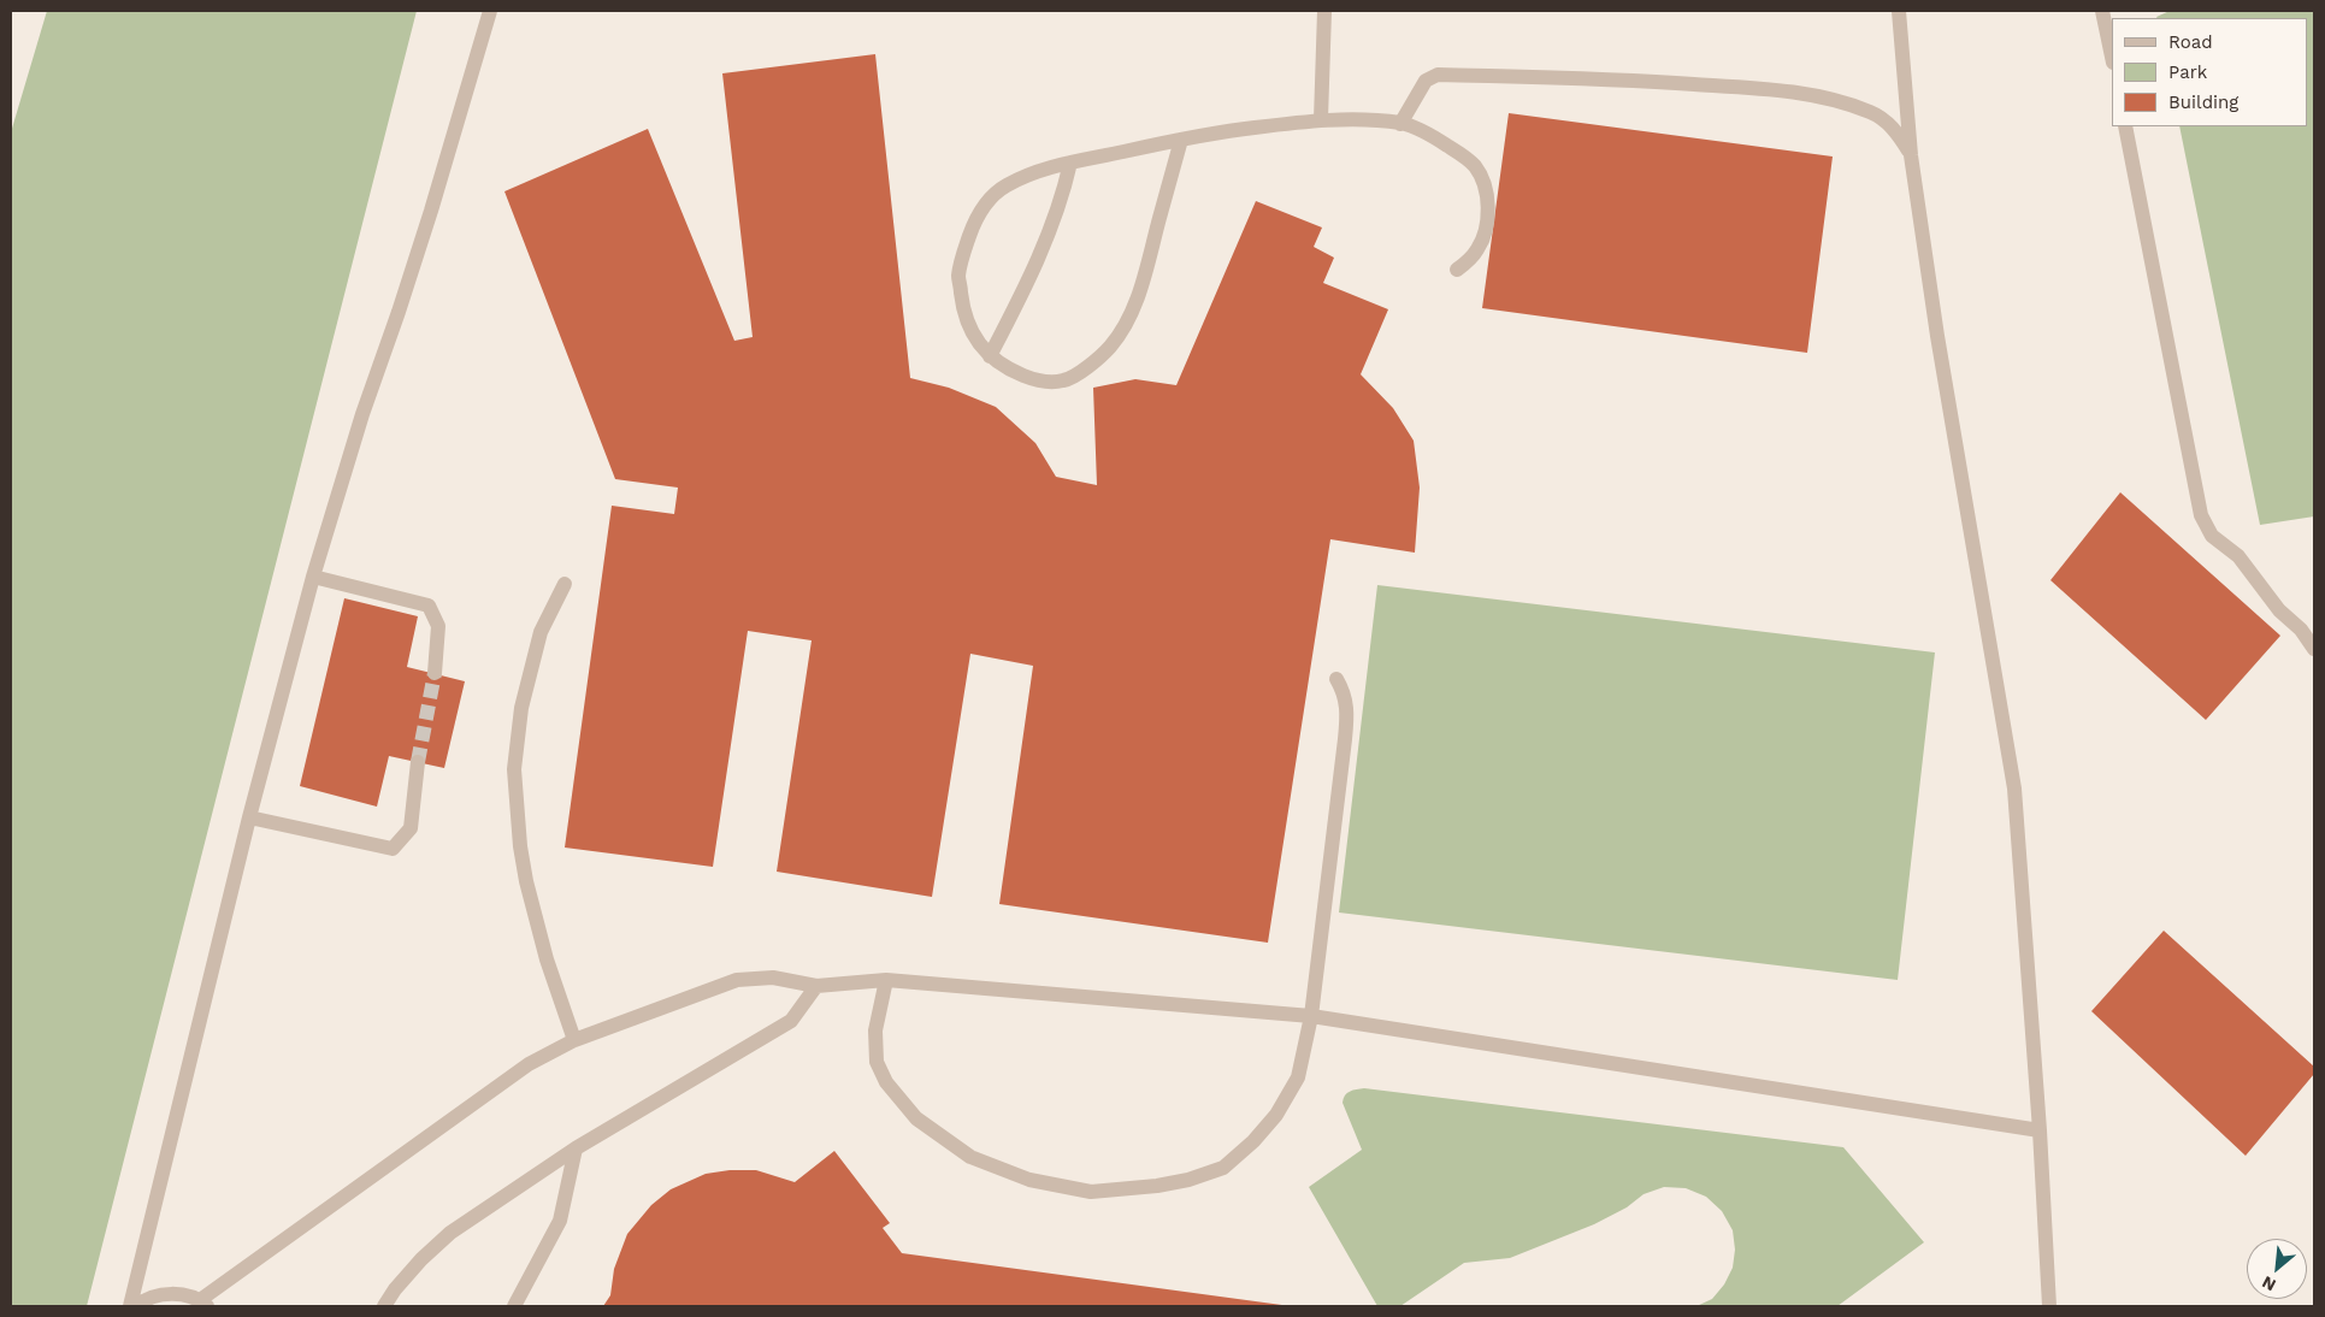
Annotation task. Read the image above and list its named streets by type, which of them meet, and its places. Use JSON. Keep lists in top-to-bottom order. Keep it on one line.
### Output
{"legend":["Road","Park","Building"],"north":"bottom left"}
